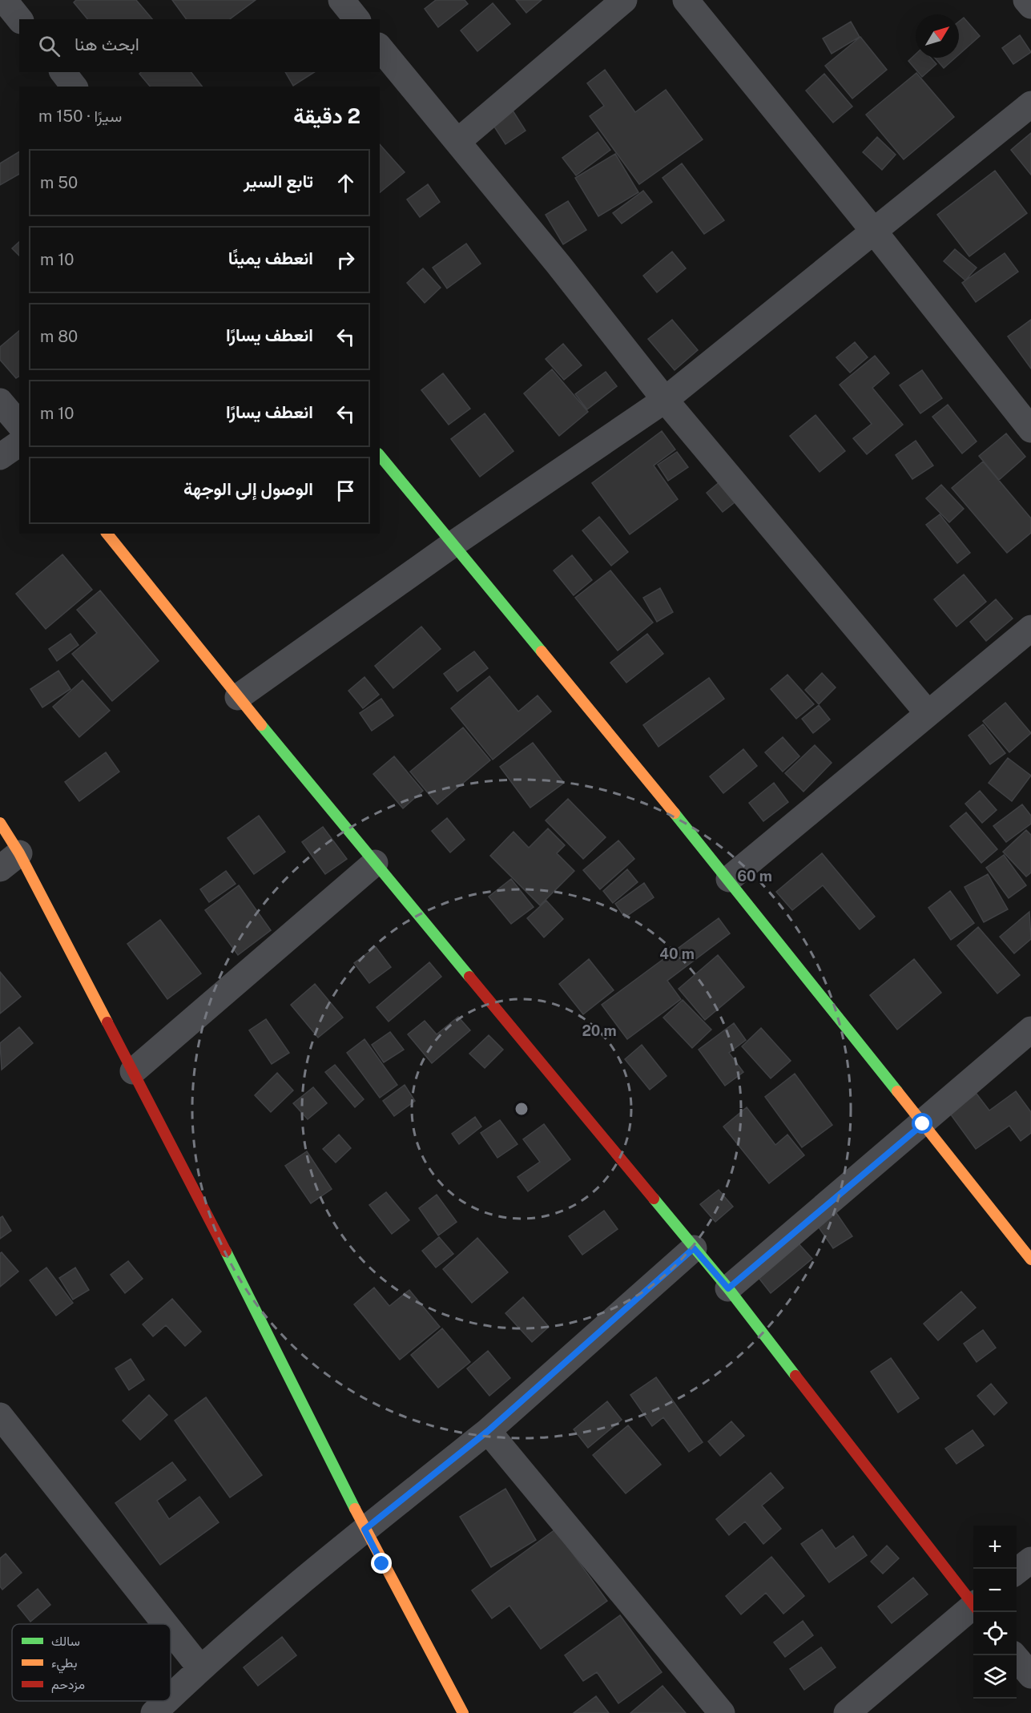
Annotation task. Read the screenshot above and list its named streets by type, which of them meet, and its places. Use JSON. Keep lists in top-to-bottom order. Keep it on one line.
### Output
{"legend":["سالك","بطيء","مزدحم"],"north":"top right","page":{"search":"ابحث هنا","heading":["2 دقيقة","سيرًا · 150 m"],"list":[["تابع السير","50 m"],["انعطف يمينًا","10 m"],["انعطف يسارًا","80 m"],["انعطف يسارًا","10 m"],"الوصول إلى الوجهة"],"map_buttons":["+","−"]},"rings":["60 m","40 m","20 m"]}
